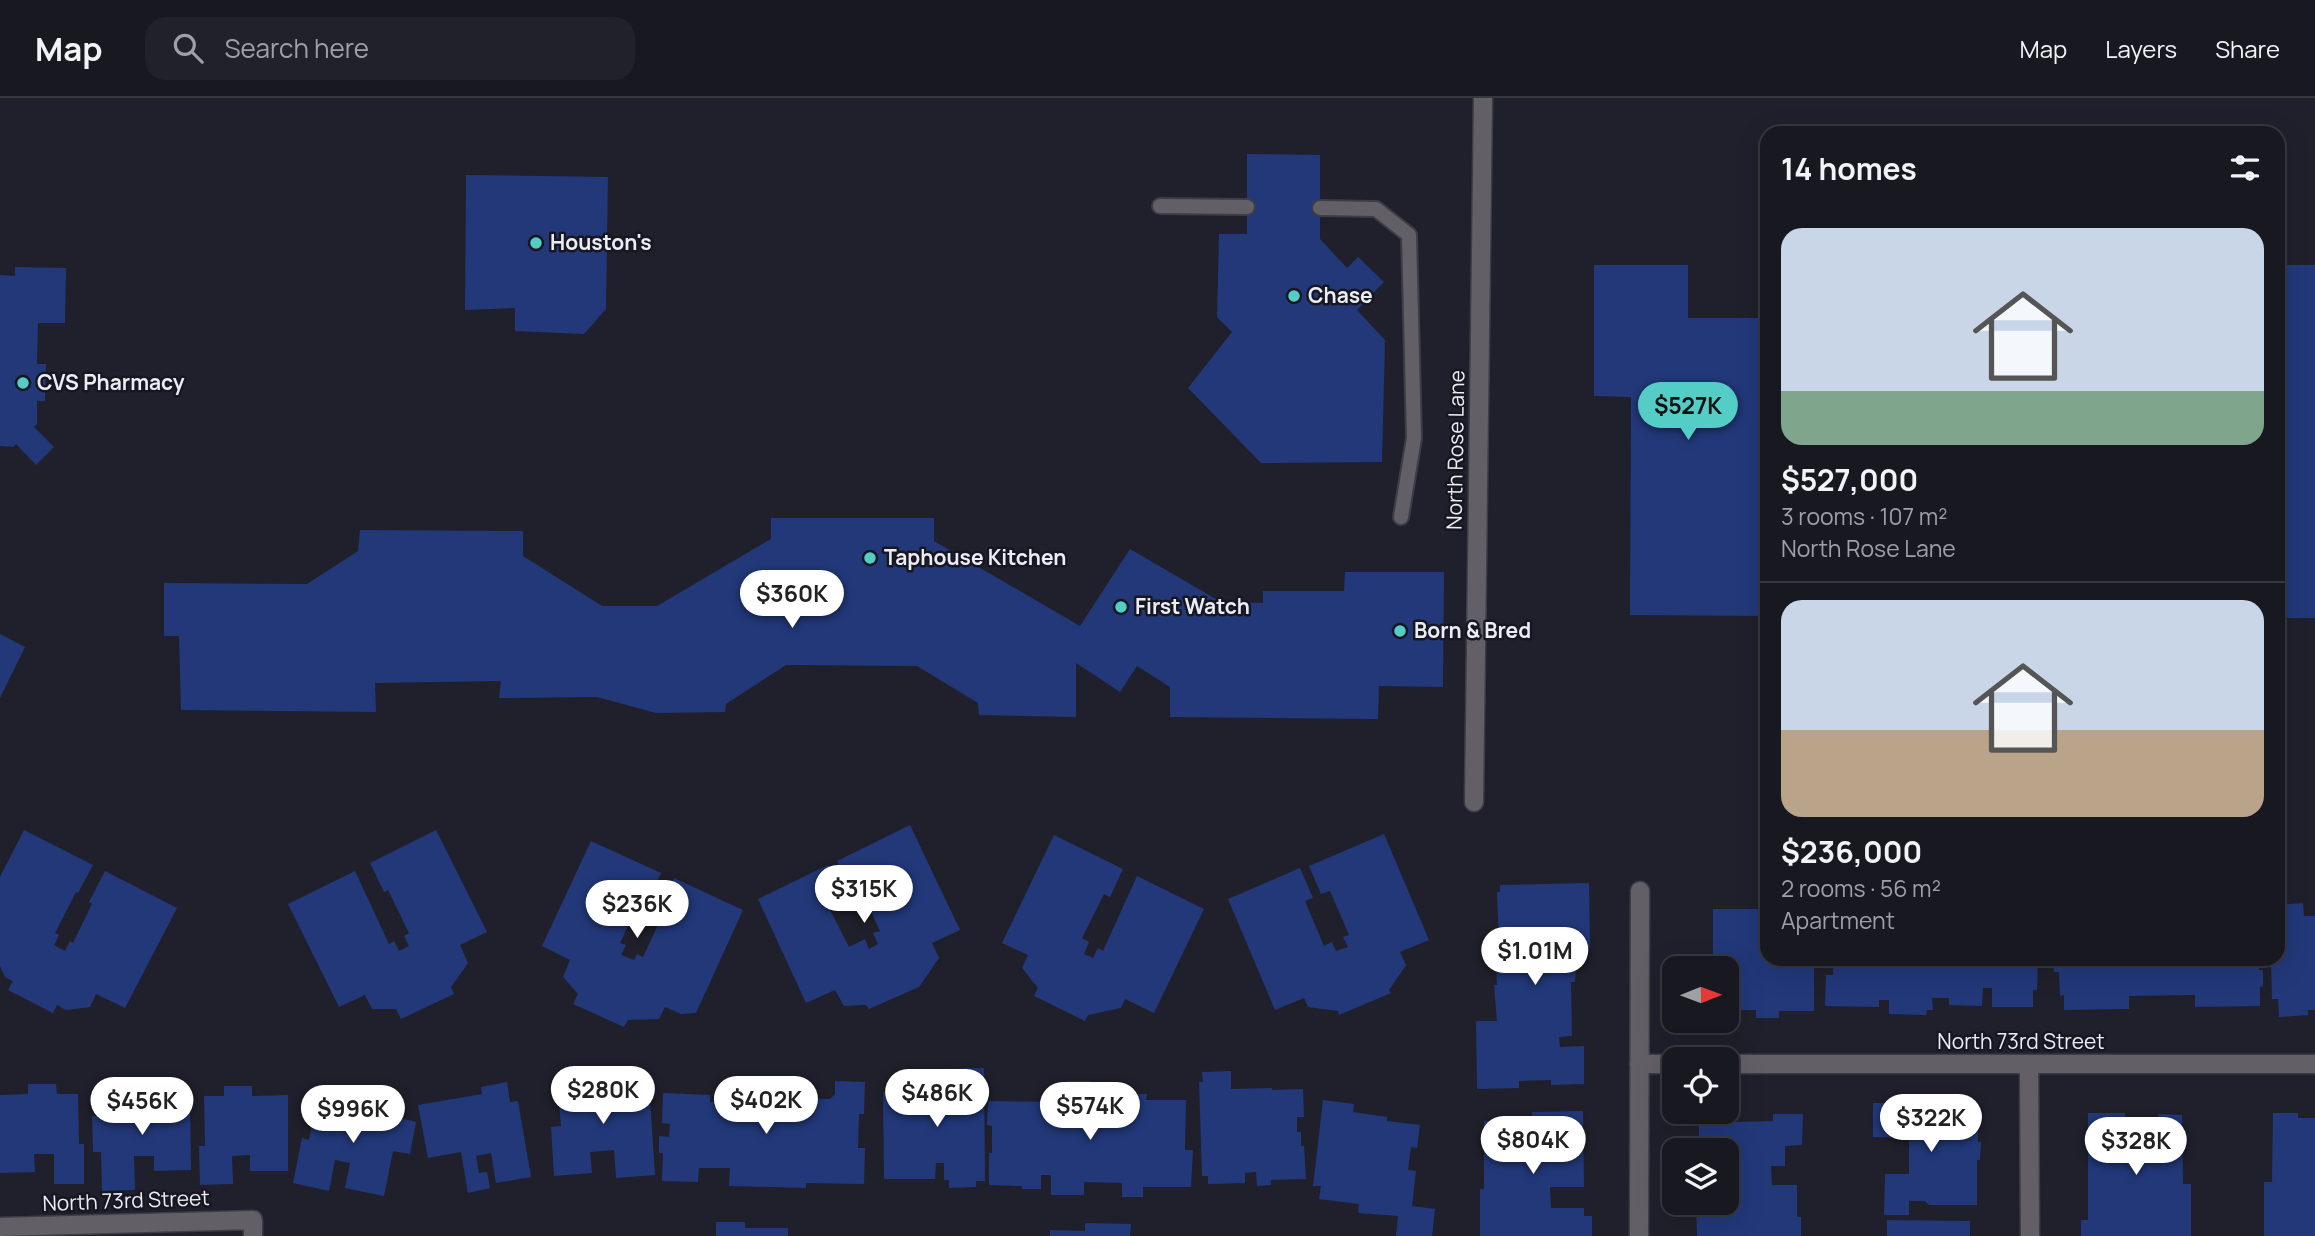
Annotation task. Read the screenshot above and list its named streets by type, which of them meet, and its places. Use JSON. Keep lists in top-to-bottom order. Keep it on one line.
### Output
{"streets":{"street":["North Rose Lane","North 73rd Street"]},"places":["Houston's","Chase","CVS Pharmacy","Taphouse Kitchen","First Watch","Born & Bred"],"north":"right","page":{"header":"Map","search":"Search here","nav":["Map","Layers","Share"],"heading":"14 homes","list":[{"name":"$527,000","note":"3 rooms · 107 m² · North Rose Lane"},{"name":"$236,000","note":"2 rooms · 56 m² · Apartment"}],"price":["$527K","$360K","$315K","$236K","$1.01M","$280K","$486K","$402K","$456K","$574K","$996K","$322K","$804K","$328K"]}}
